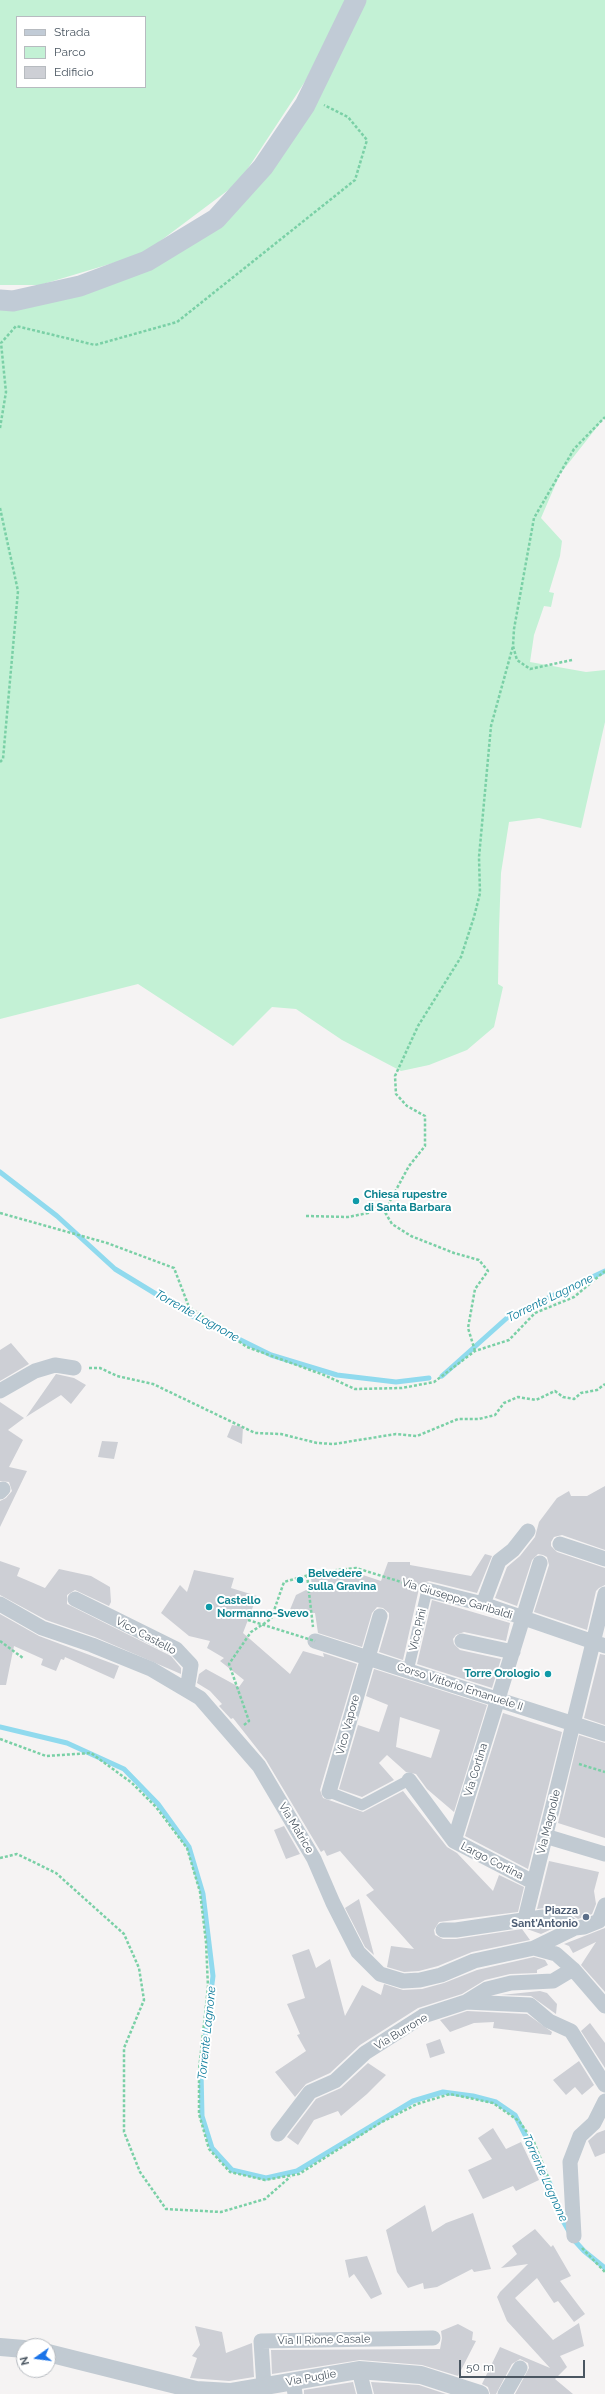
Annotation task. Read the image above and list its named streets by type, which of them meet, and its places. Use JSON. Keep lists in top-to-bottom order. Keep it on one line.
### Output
{"streets":{"street":["Via Giuseppe Garibaldi","Vico Pini","Vico Castello","Corso Vittorio Emanuele II","Vico Vapore","Via Cortina","Via Magnolie","Via Matrice","Largo Cortina","Via Burrone","Via II Rione Casale","Via Puglie"]},"crossings":[["Via Giuseppe Garibaldi","Vico Pini"],["Via Giuseppe Garibaldi","Via Cortina"],["Via Giuseppe Garibaldi","Via Magnolie"],["Via Giuseppe Garibaldi","Via Matrice"],["Vico Pini","Corso Vittorio Emanuele II"],["Vico Castello","Via Matrice"],["Corso Vittorio Emanuele II","Vico Vapore"],["Corso Vittorio Emanuele II","Via Cortina"],["Corso Vittorio Emanuele II","Via Magnolie"],["Via Cortina","Largo Cortina"],["Via Magnolie","Largo Cortina"],["Via II Rione Casale","Via Puglie"]],"water":["Torrente Lagnone"],"places":["Chiesa rupestre di Santa Barbara","Belvedere sulla Gravina","Castello Normanno-Svevo","Torre Orologio","Piazza Sant'Antonio"],"legend":["Strada","Parco","Edificio"],"scale_bar":"50 m","north":"left"}
